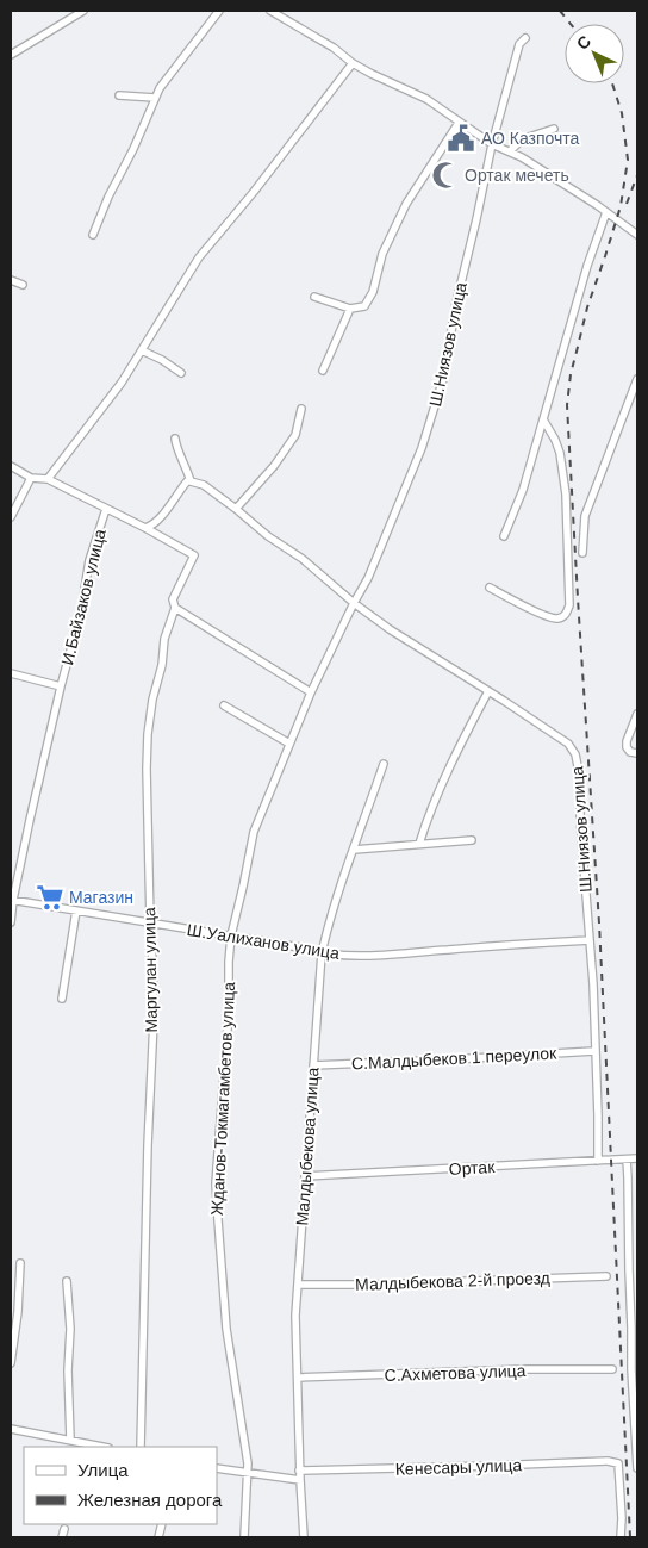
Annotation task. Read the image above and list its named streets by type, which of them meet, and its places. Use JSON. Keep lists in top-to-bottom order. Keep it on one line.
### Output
{"streets":{"street":["Ш.Ниязов улица","И.Байзаков улица","Ш.Уалиханов улица","Маргулан улица","С.Малдыбеков 1 переулок","Жданов-Токмагамбетов улица","Малдыбекова улица","Ортак","Малдыбекова 2-й проезд","С.Ахметова улица","Кенесары улица"]},"crossings":[["Ш.Ниязов улица","Ш.Уалиханов улица"],["Ш.Ниязов улица","Жданов-Токмагамбетов улица"],["И.Байзаков улица","Ш.Уалиханов улица"],["Ш.Уалиханов улица","Маргулан улица"],["Ш.Уалиханов улица","Жданов-Токмагамбетов улица"],["Ш.Уалиханов улица","Малдыбекова улица"],["С.Малдыбеков 1 переулок","Малдыбекова улица"],["Малдыбекова улица","Ортак"],["Малдыбекова улица","Малдыбекова 2-й проезд"],["Малдыбекова улица","С.Ахметова улица"],["Малдыбекова улица","Кенесары улица"]],"places":{"public building":["АО Казпочта"],"mosque":["Ортак мечеть"],"supermarket":["Магазин"]},"legend":["Улица","Железная дорога"],"north":"top left"}
